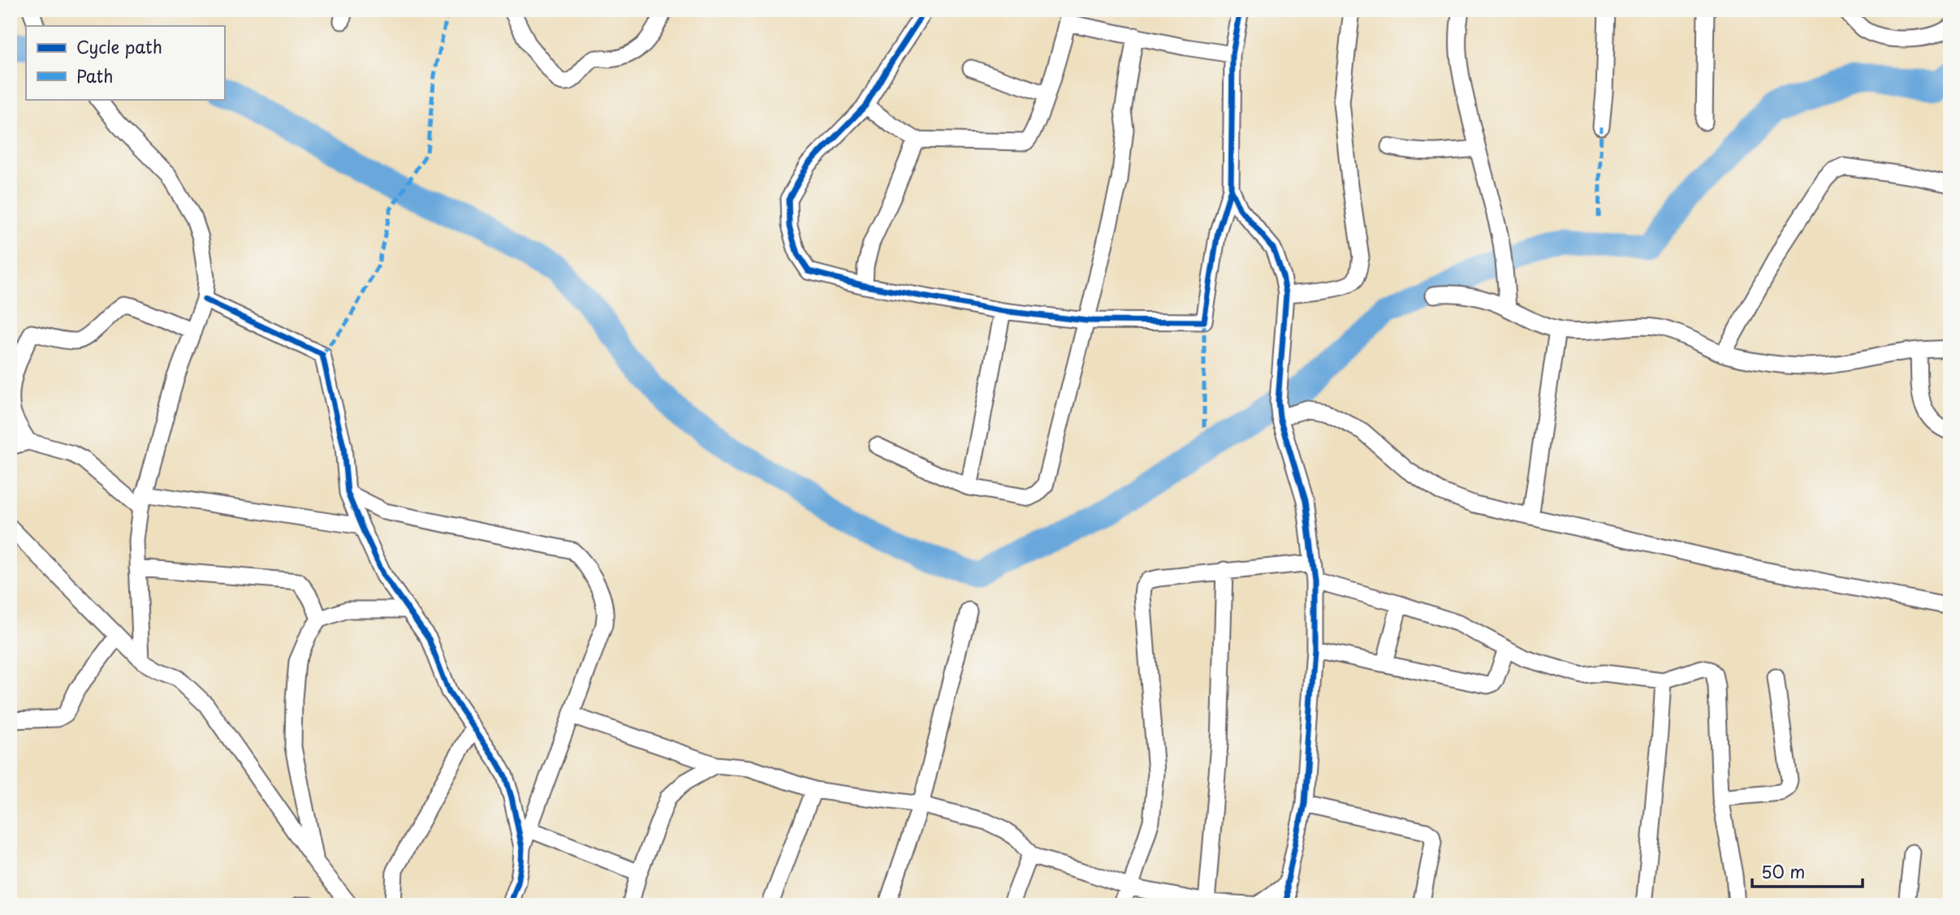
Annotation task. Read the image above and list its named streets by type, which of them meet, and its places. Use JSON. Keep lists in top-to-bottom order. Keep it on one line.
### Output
{"legend":["Cycle path","Path"],"scale_bar":"50 m"}
